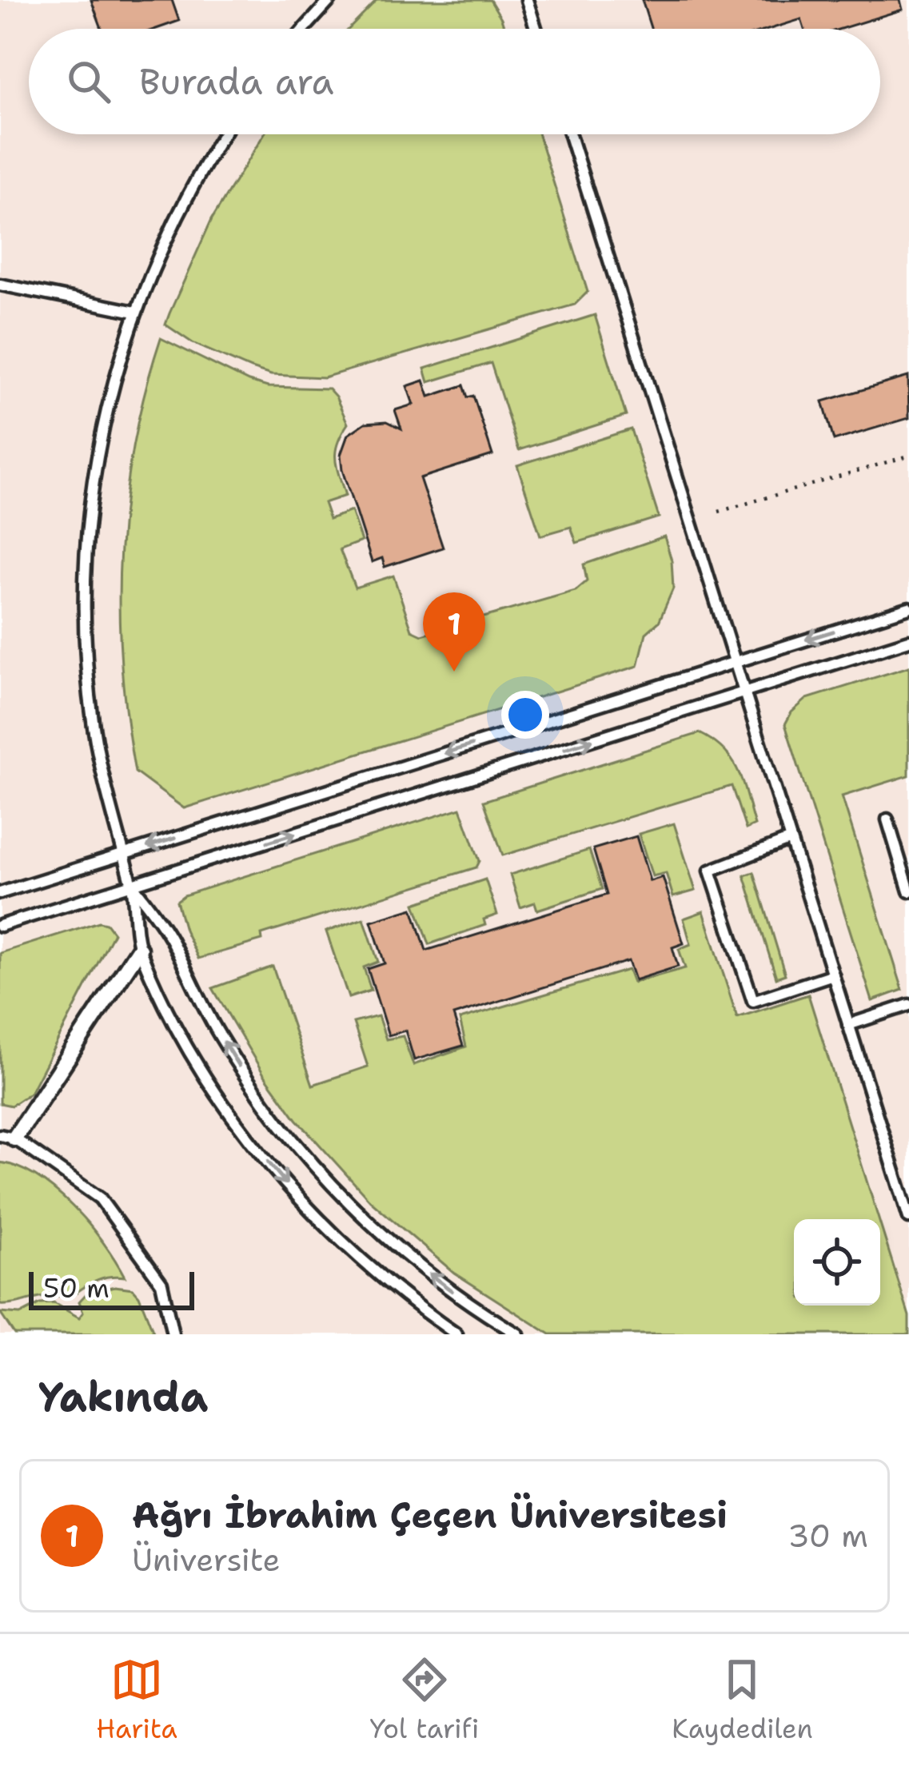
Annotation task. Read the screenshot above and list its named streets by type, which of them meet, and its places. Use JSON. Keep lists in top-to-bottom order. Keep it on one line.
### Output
{"scale_bar":"50 m","page":{"search":"Burada ara","pins":"1","scale":"50 m","heading":"Yakında","list":[{"mark":"1","name":"Ağrı İbrahim Çeçen Üniversitesi","note":"Üniversite","value":"30 m"}],"nav":["Harita","Yol tarifi","Kaydedilen"]}}
